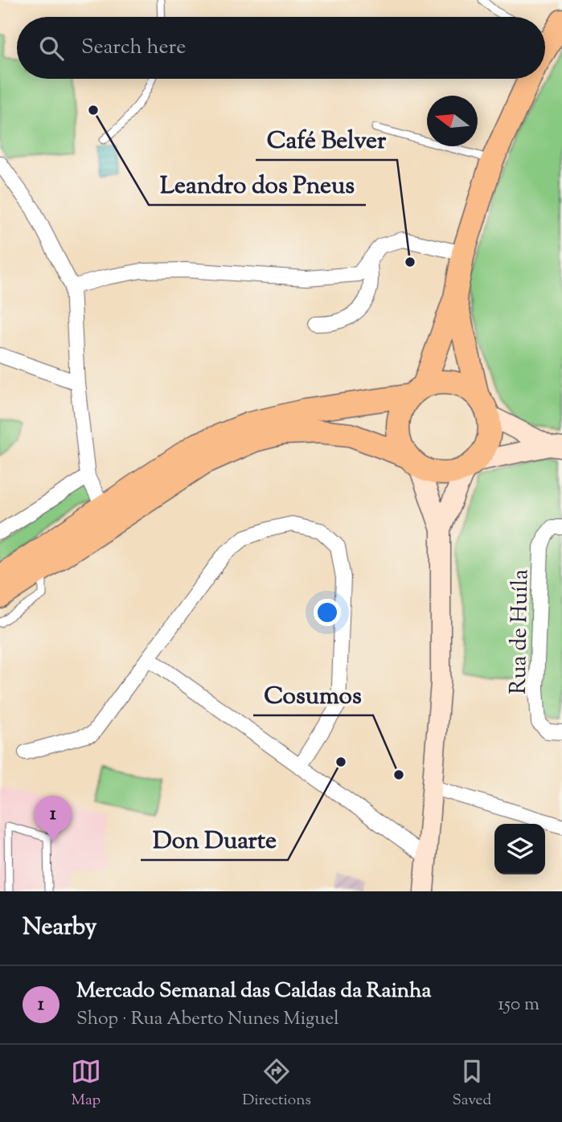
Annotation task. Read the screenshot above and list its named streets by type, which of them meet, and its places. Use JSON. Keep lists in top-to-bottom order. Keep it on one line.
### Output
{"streets":{"street":["Rua de Huíla"]},"places":["Leandro dos Pneus","Café Belver","Don Duarte","Cosumos"],"north":"left","page":{"search":"Search here","pins":"1","heading":"Nearby","list":[{"mark":"1","name":"Mercado Semanal das Caldas da Rainha","note":"Shop · Rua Aberto Nunes Miguel","value":"150 m"}],"nav":["Map","Directions","Saved"]}}
